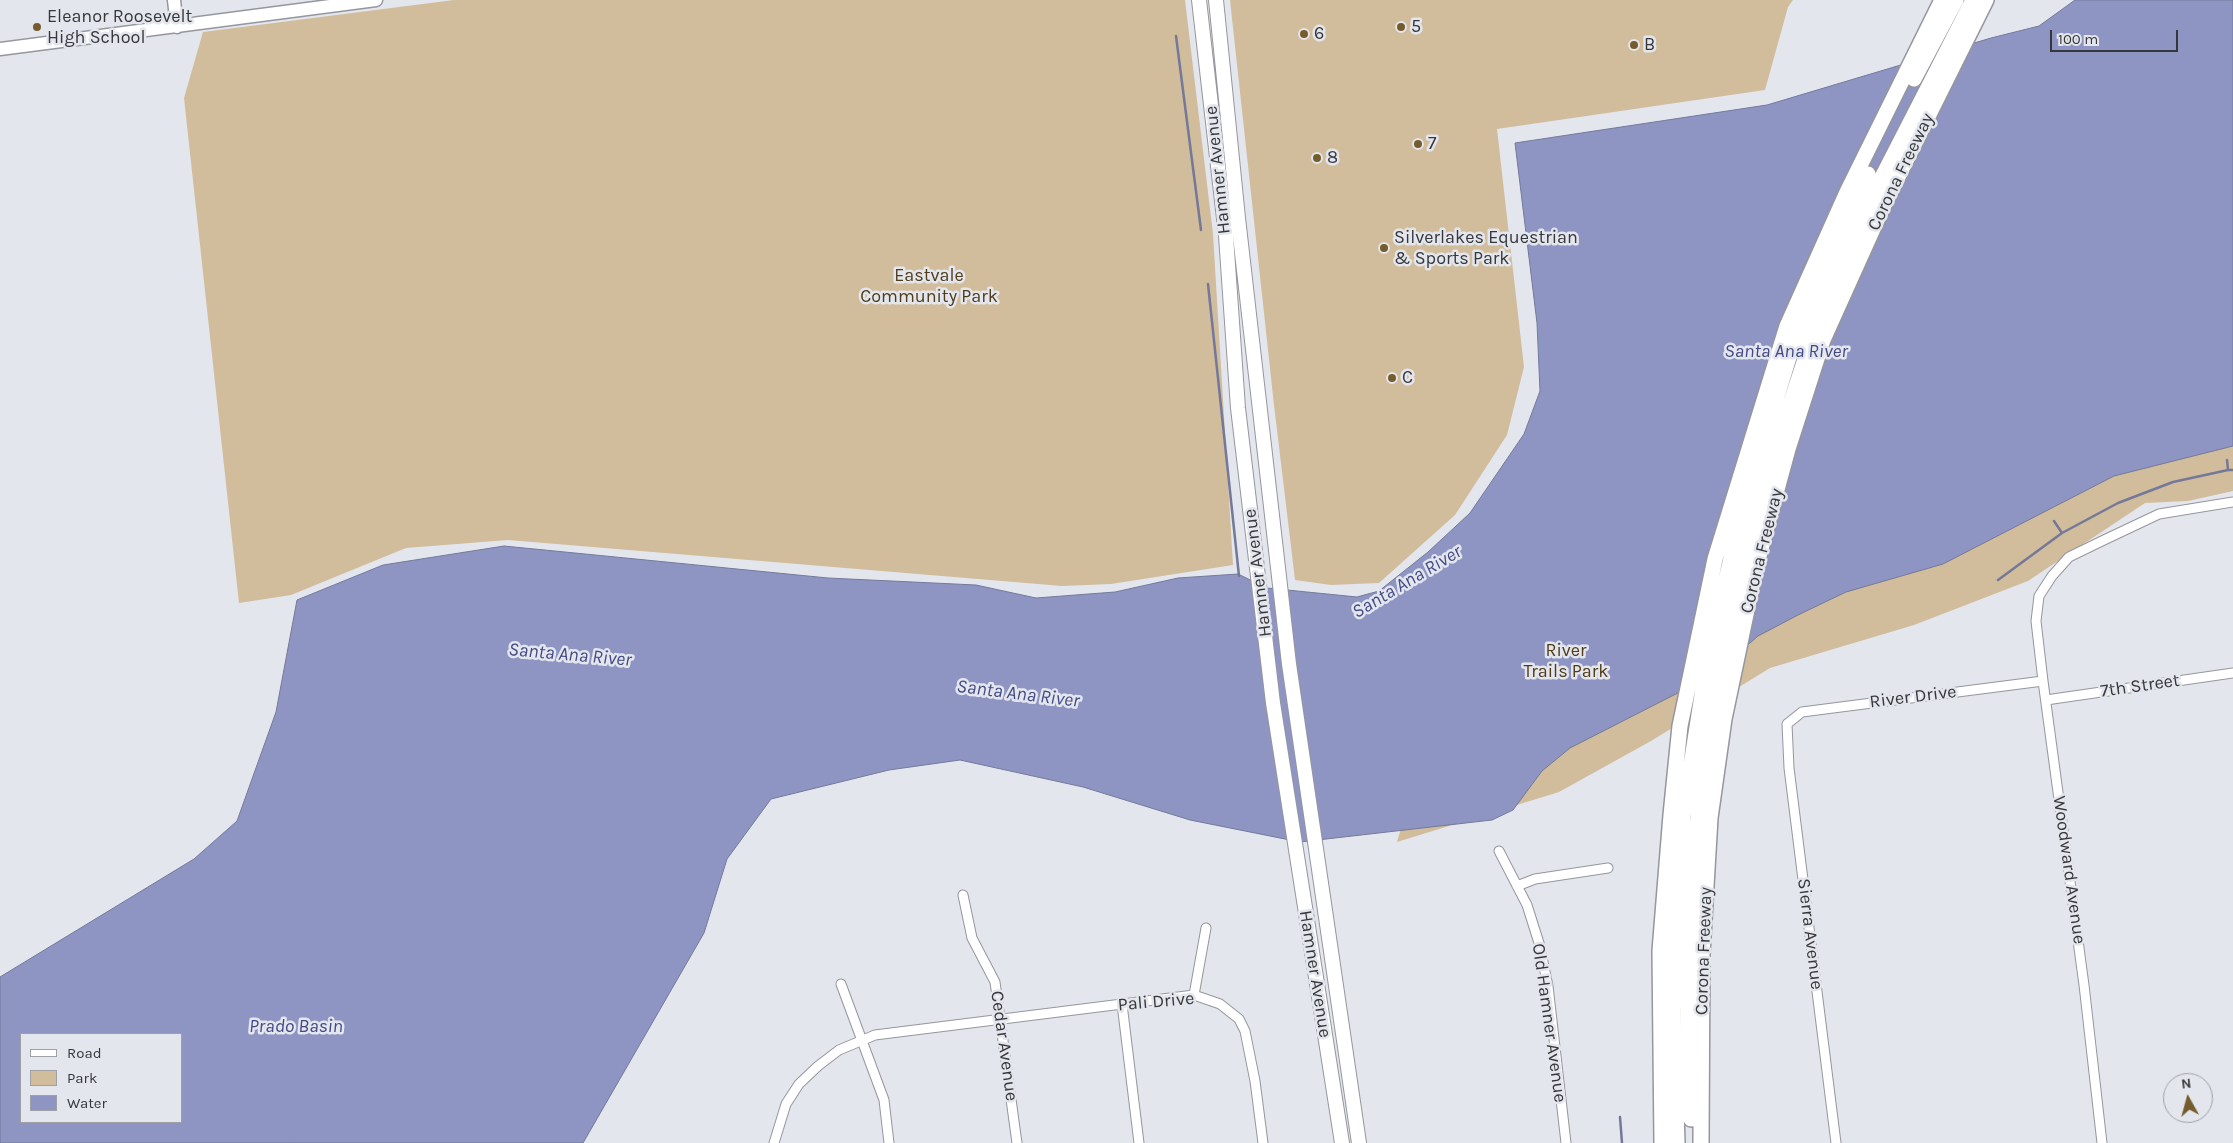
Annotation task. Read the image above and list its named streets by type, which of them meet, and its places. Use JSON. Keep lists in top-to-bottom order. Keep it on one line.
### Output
{"streets":{"highway":["Corona Freeway"],"main road":["Hamner Avenue"],"street":["7th Street","River Drive","Woodward Avenue","Sierra Avenue","Pali Drive","Old Hamner Avenue","Cedar Avenue"]},"crossings":[["7th Street","Woodward Avenue"],["River Drive","Woodward Avenue"],["River Drive","Sierra Avenue"],["Pali Drive","Cedar Avenue"]],"water":["Santa Ana River","Prado Basin"],"parks":["Eastvale Community Park","River Trails Park"],"places":["Eleanor Roosevelt High School","5","6","B","7","8","Silverlakes Equestrian & Sports Park","C"],"legend":["Road","Park","Water"],"scale_bar":"100 m","north":"top"}
